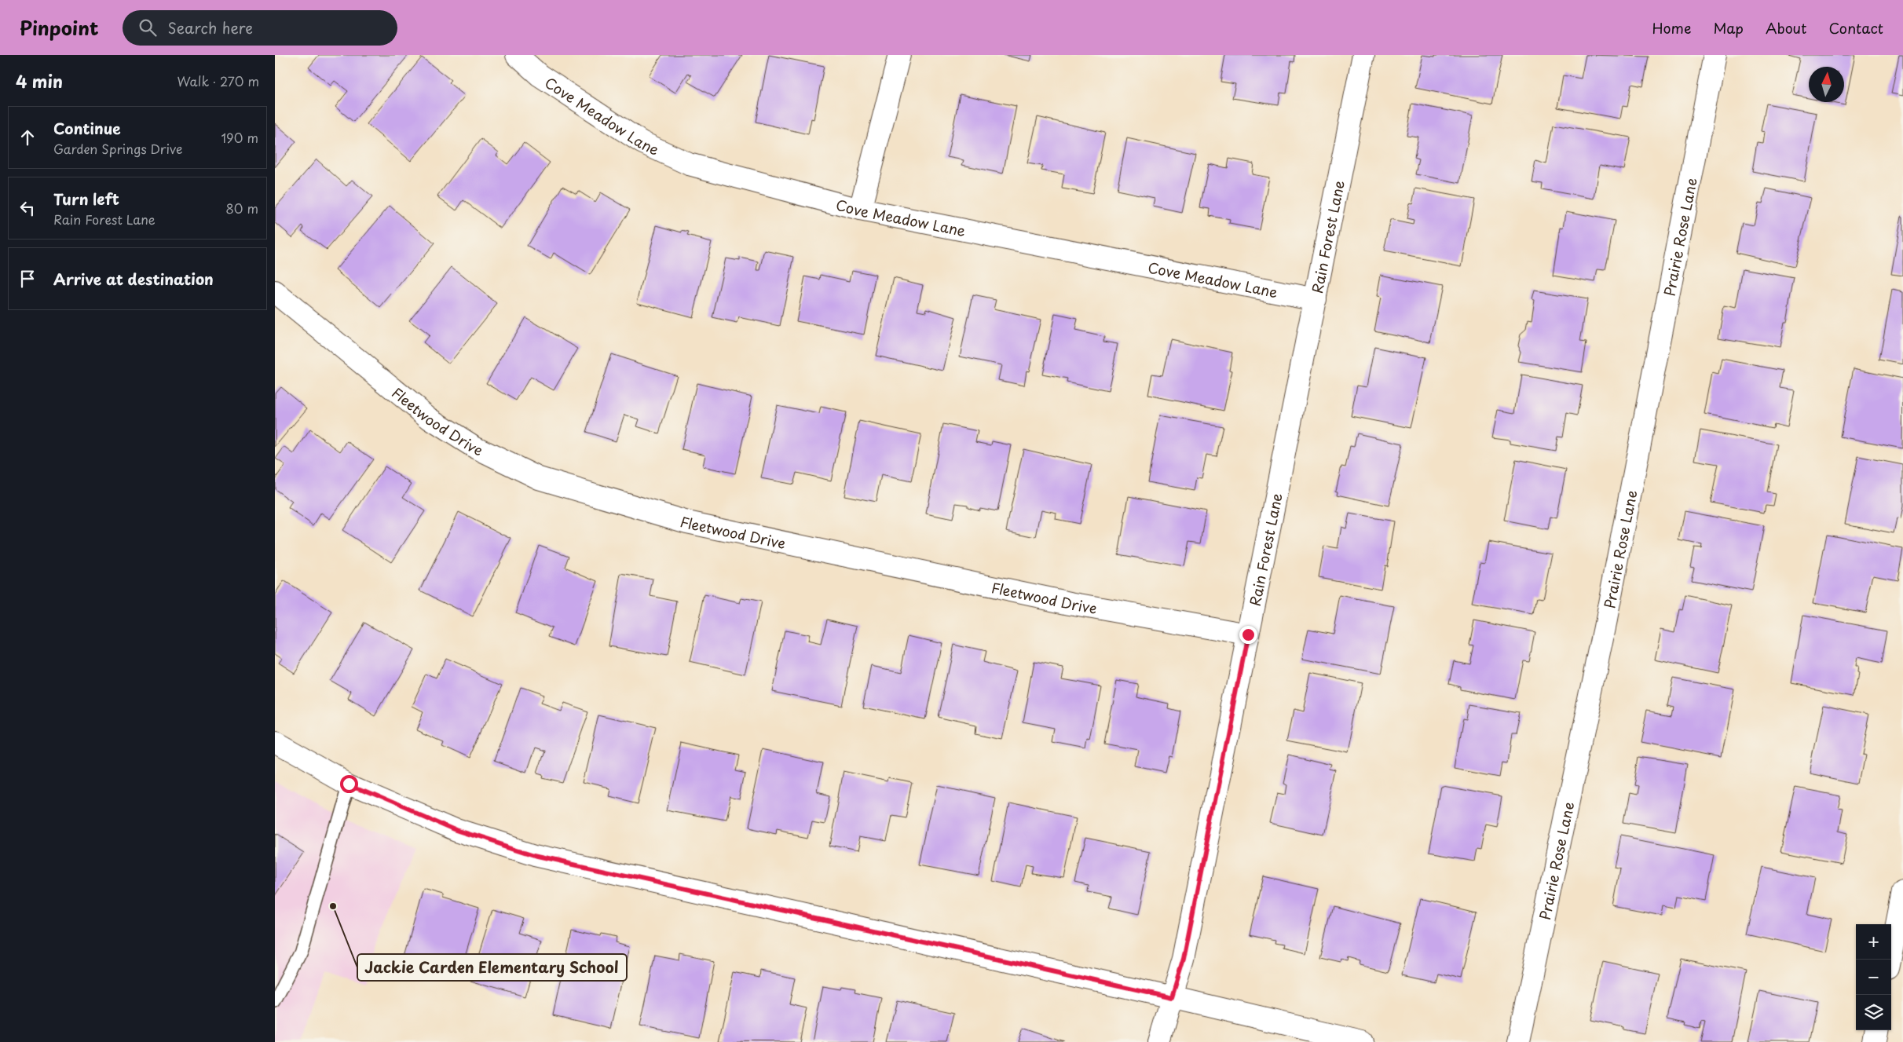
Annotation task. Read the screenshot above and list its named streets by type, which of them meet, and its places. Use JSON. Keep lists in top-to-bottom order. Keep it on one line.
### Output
{"streets":{"street":["Cove Meadow Lane","Prairie Rose Lane","Rain Forest Lane","Fleetwood Drive"]},"crossings":[["Cove Meadow Lane","Rain Forest Lane"],["Rain Forest Lane","Fleetwood Drive"]],"places":["Jackie Carden Elementary School"],"north":"top","page":{"header":"Pinpoint","search":"Search here","nav":["Home","Map","About","Contact"],"heading":["4 min","Walk · 270 m"],"list":[["Continue","Garden Springs Drive","190 m"],["Turn left","Rain Forest Lane","80 m"],"Arrive at destination"],"map_buttons":["+","−"]}}
